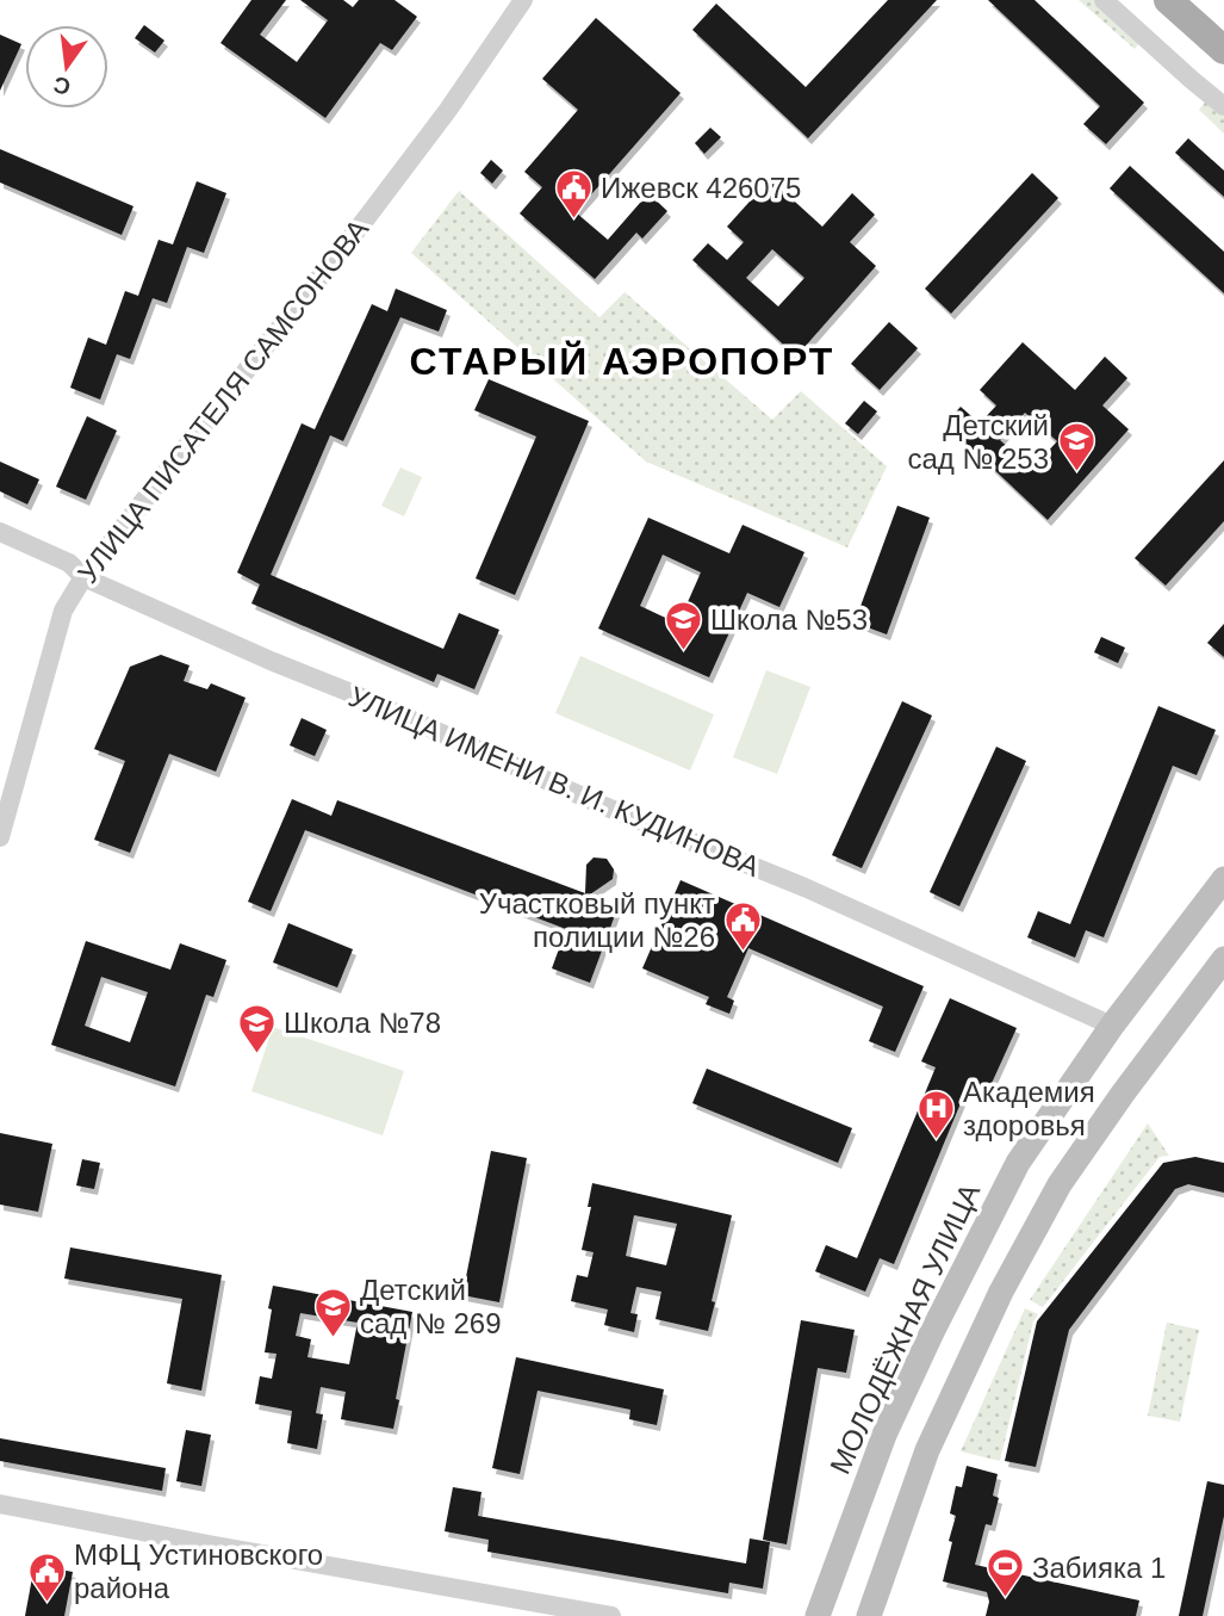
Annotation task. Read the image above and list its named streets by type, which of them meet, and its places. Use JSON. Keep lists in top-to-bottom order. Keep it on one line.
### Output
{"streets":{"main road":["МОЛОДЁЖНАЯ УЛИЦА"],"street":["УЛИЦА ПИСАТЕЛЯ САМСОНОВА","УЛИЦА ИМЕНИ В. И. КУДИНОВА"]},"crossings":[["УЛИЦА ПИСАТЕЛЯ САМСОНОВА","УЛИЦА ИМЕНИ В. И. КУДИНОВА"],["УЛИЦА ИМЕНИ В. И. КУДИНОВА","МОЛОДЁЖНАЯ УЛИЦА"]],"districts":["СТАРЫЙ АЭРОПОРТ"],"places":{"public building":["Ижевск 426075","Участковый пункт полиции №26","МФЦ Устиновского района"],"school or university":["Детский сад № 253","Школа №53","Школа №78","Детский сад № 269"],"hospital":["Академия здоровья"],"sports":["Забияка 1"]},"north":"bottom"}
